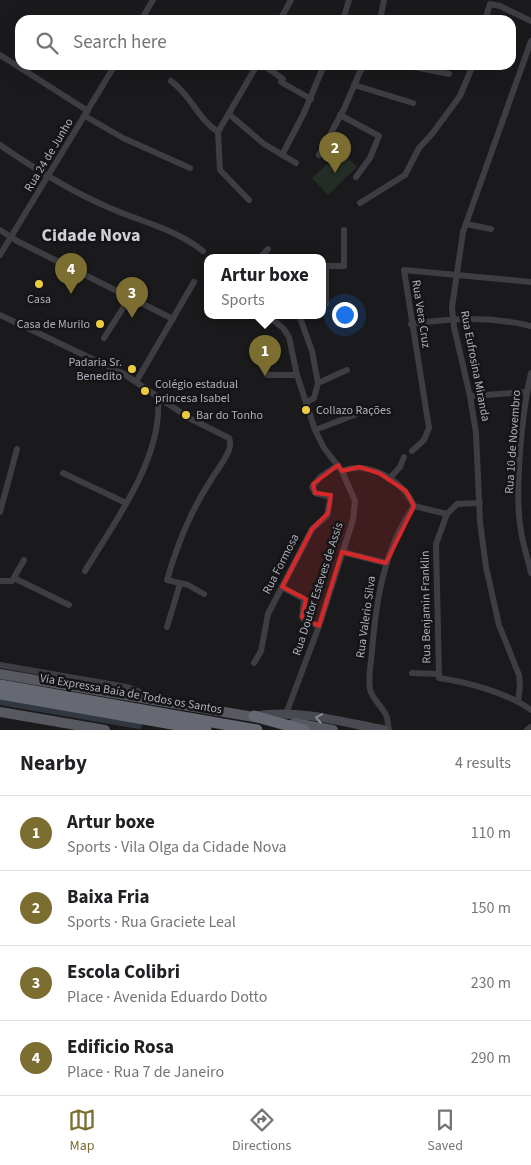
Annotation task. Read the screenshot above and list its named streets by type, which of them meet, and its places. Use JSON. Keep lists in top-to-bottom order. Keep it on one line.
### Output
{"streets":{"highway":["Via Expressa Baía de Todos os Santos"],"street":["Rua 24 de Junho","Rua Vera Cruz","Rua Eufrosina Miranda","Rua 10 de Novembro","Rua Formosa","Rua Doutor Esteves de Assis","Rua Benjamin Franklin","Rua Valerio Silva"]},"crossings":[["Rua Vera Cruz","Rua Eufrosina Miranda"]],"districts":["Cidade Nova"],"places":["Casa","Casa de Murilo","Padaria Sr. Benedito","Colégio estadual princesa Isabel","Collazo Rações","Bar do Tonho"],"page":{"search":"Search here","pins":["2","4","3","1"],"popup":["Artur boxe","Sports"],"heading":["Nearby","4 results"],"list":[{"mark":"1","name":"Artur boxe","note":"Sports · Vila Olga da Cidade Nova","value":"110 m"},{"mark":"2","name":"Baixa Fria","note":"Sports · Rua Graciete Leal","value":"150 m"},{"mark":"3","name":"Escola Colibri","note":"Place · Avenida Eduardo Dotto","value":"230 m"},{"mark":"4","name":"Edificio Rosa","note":"Place · Rua 7 de Janeiro","value":"290 m"}],"nav":["Map","Directions","Saved"]}}
